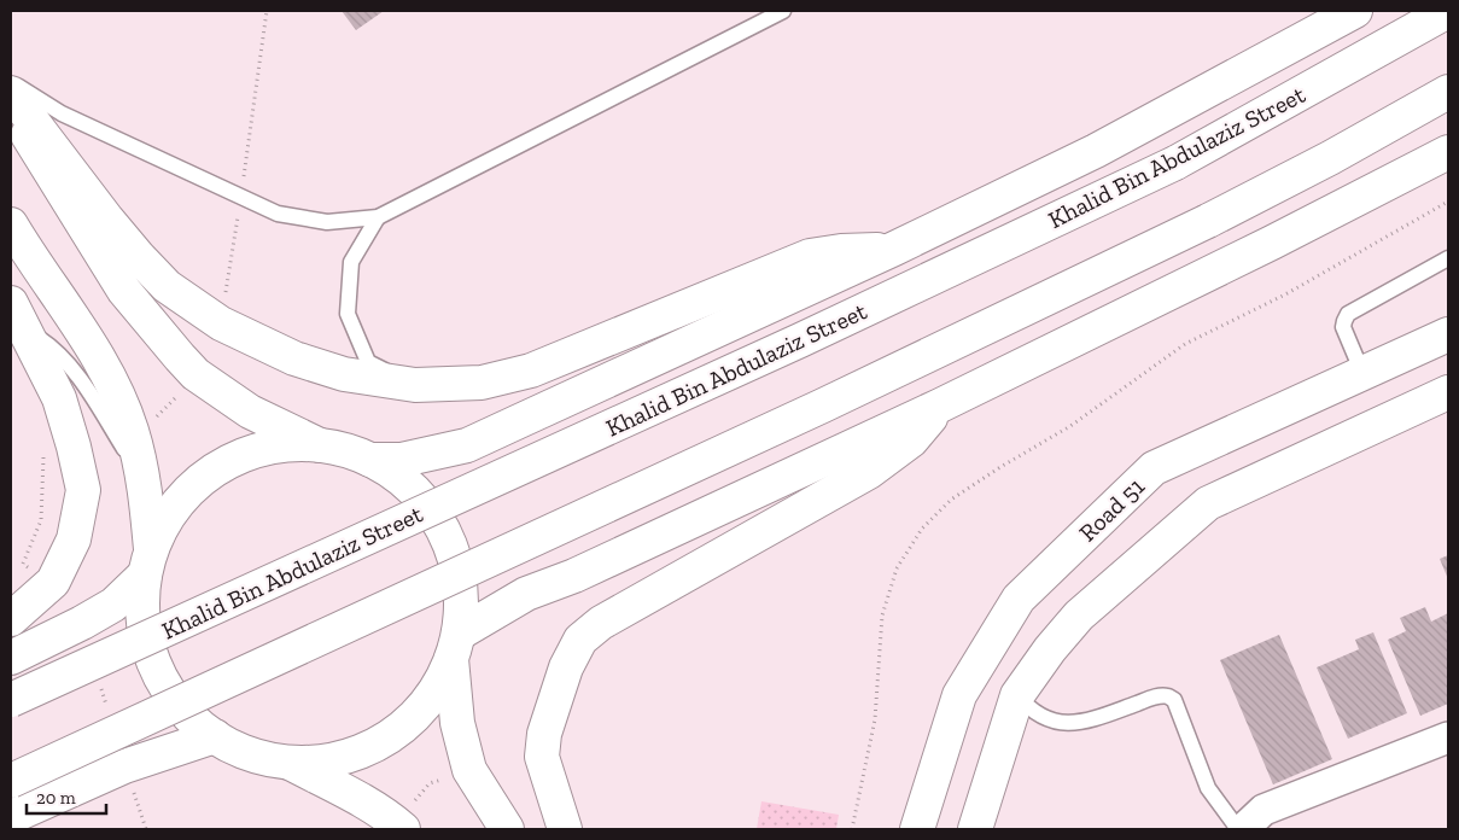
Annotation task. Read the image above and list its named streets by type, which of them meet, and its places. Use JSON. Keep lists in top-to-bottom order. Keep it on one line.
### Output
{"streets":{"main road":["Khalid Bin Abdulaziz Street","Road 51"]},"scale_bar":"20 m"}
